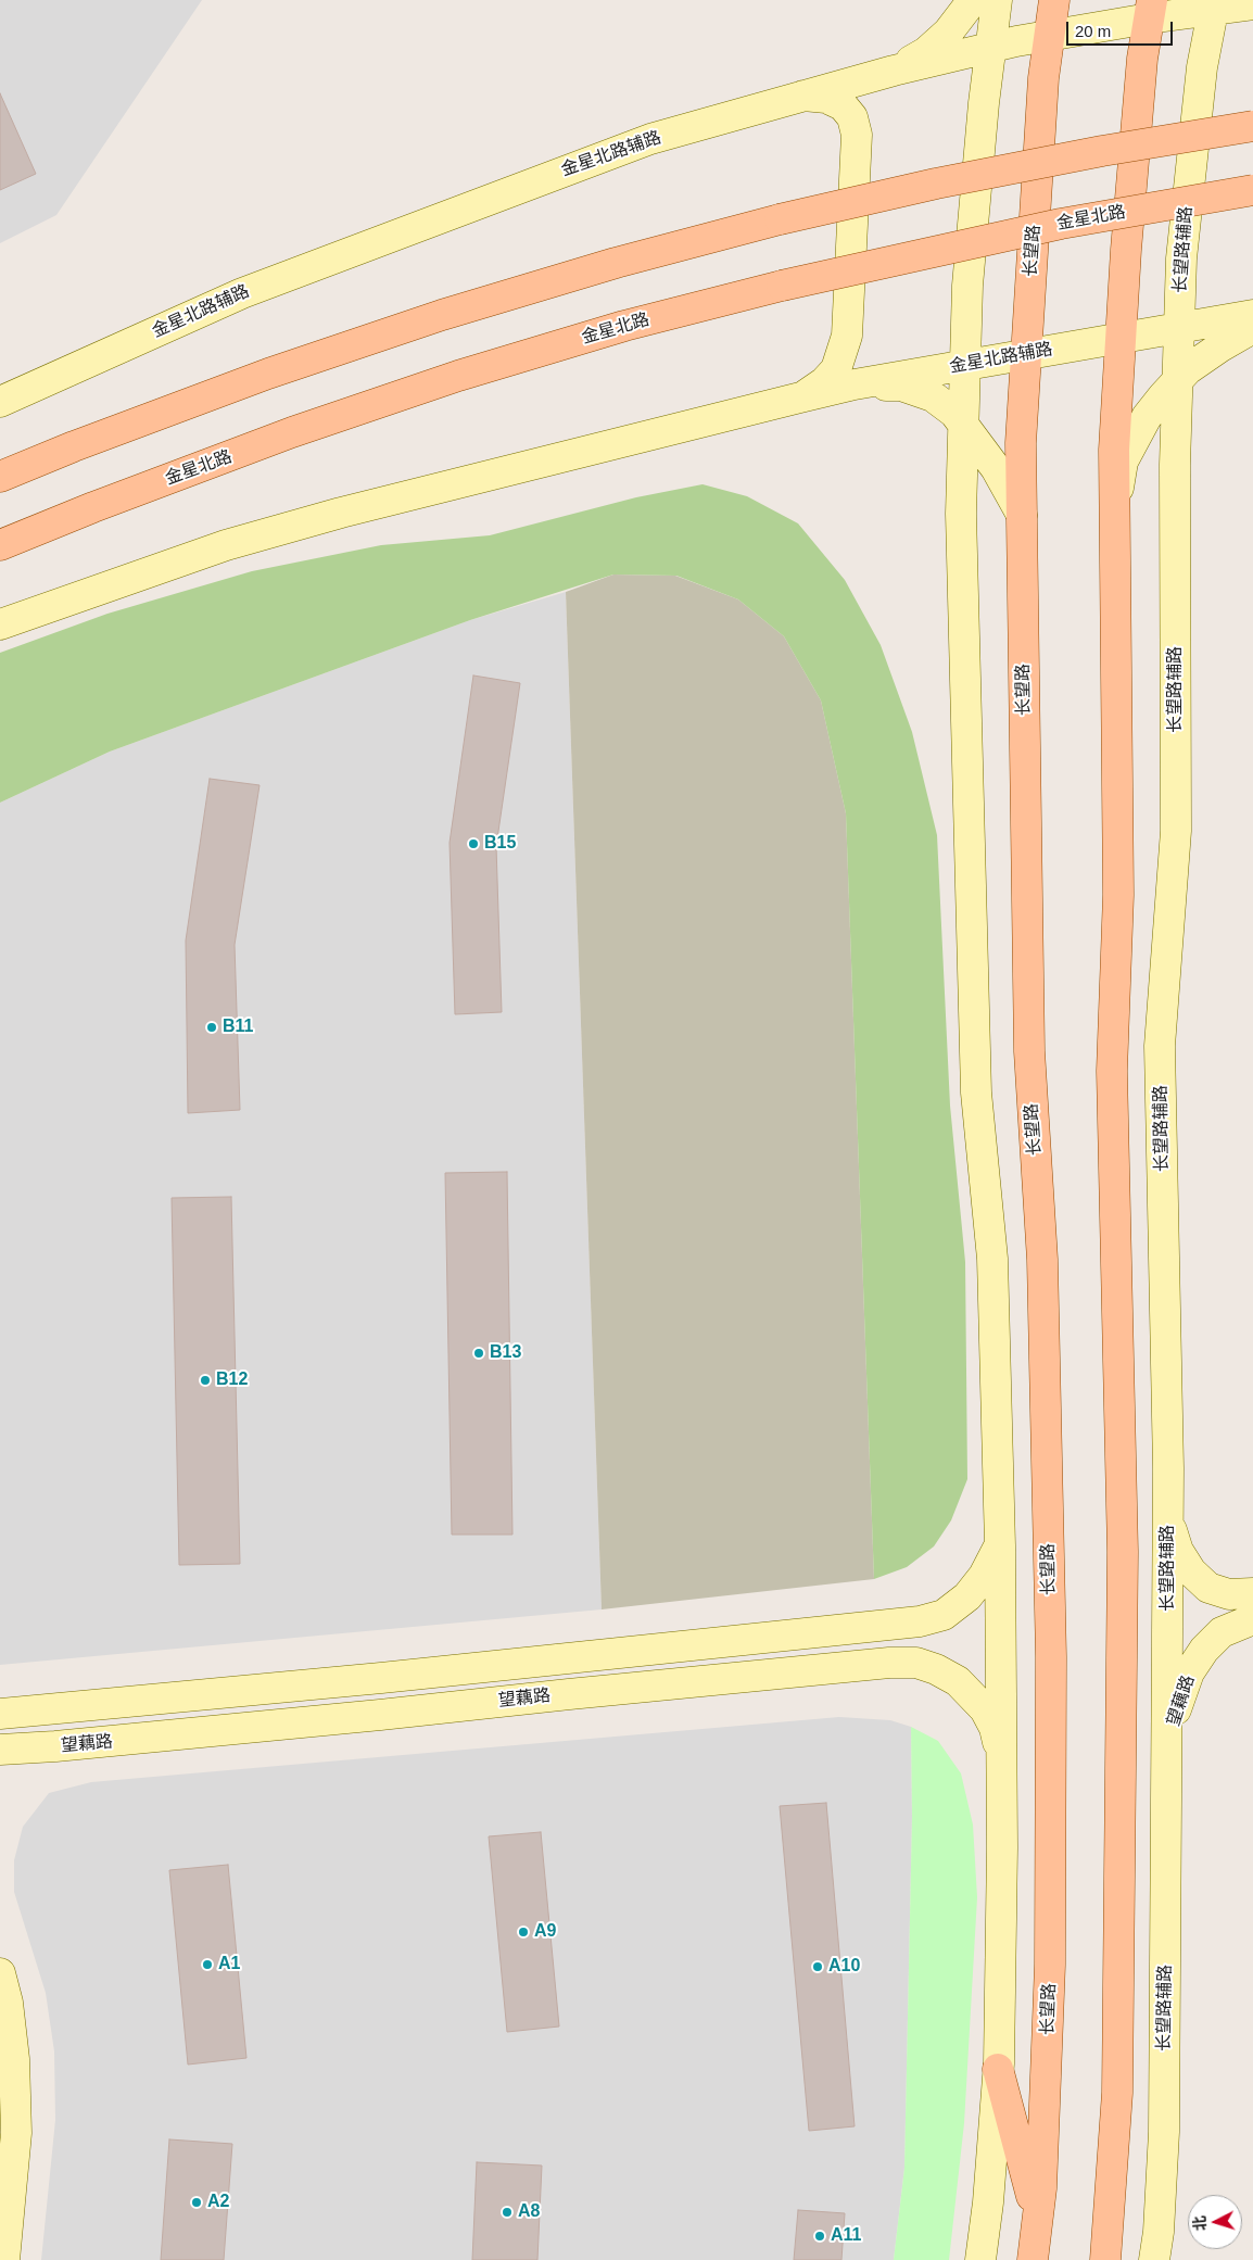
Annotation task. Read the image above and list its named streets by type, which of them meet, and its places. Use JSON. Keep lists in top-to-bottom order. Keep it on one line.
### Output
{"streets":{"main road":["金星北路","长望路"],"street":["金星北路辅路","长望路辅路","望藕路"]},"crossings":[["金星北路辅路","长望路辅路"],["金星北路辅路","长望路"],["长望路辅路","望藕路"]],"places":["B15","B11","B13","B12","A9","A1","A10","A2","A8","A11"],"scale_bar":"20 m","north":"left"}
